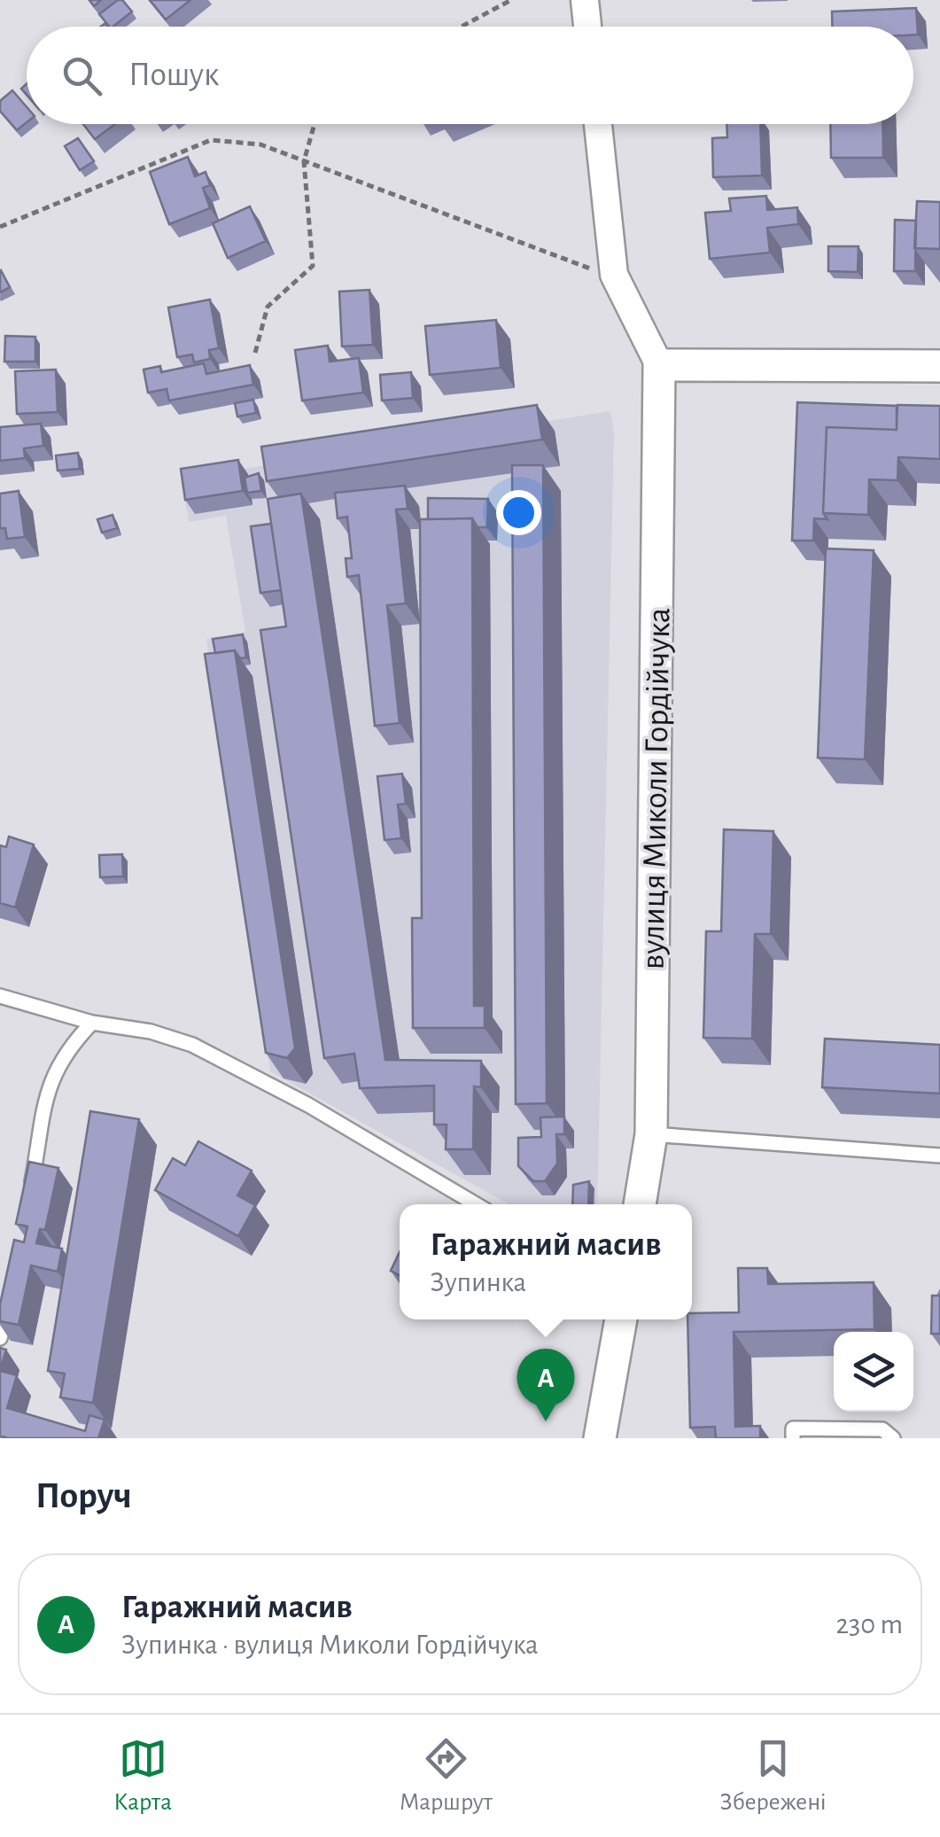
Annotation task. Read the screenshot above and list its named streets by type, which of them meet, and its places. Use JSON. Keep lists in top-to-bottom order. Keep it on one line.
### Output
{"streets":{"street":["вулиця Миколи Гордійчука"]},"page":{"search":"Пошук","popup":["Гаражний масив","Зупинка"],"pins":"A","heading":"Поруч","list":[{"mark":"A","name":"Гаражний масив","note":"Зупинка · вулиця Миколи Гордійчука","value":"230 m"}],"nav":["Карта","Маршрут","Збережені"]}}
